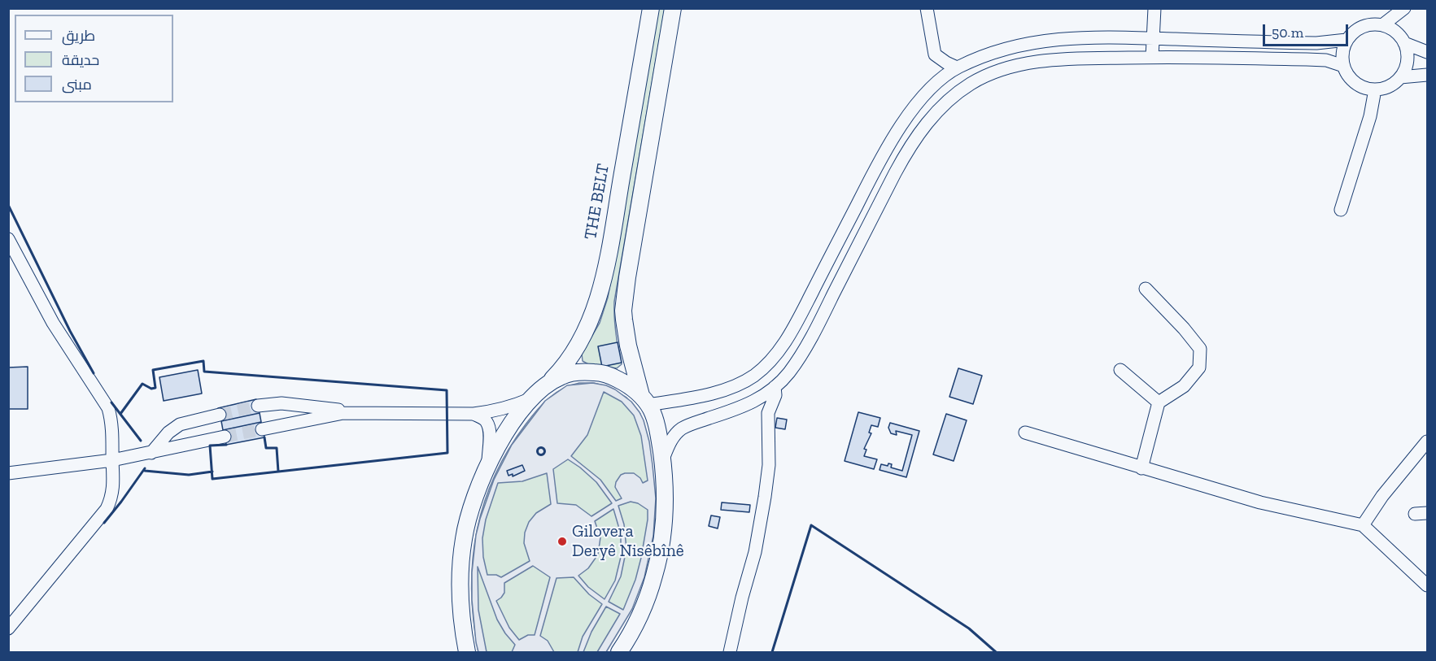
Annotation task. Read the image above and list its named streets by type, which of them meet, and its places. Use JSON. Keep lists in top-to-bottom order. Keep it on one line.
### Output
{"streets":{"main road":["THE BELT"]},"places":["Gilovera Deryê Nisêbînê"],"legend":["طريق","حديقة","مبنى"],"scale_bar":"50 m"}
